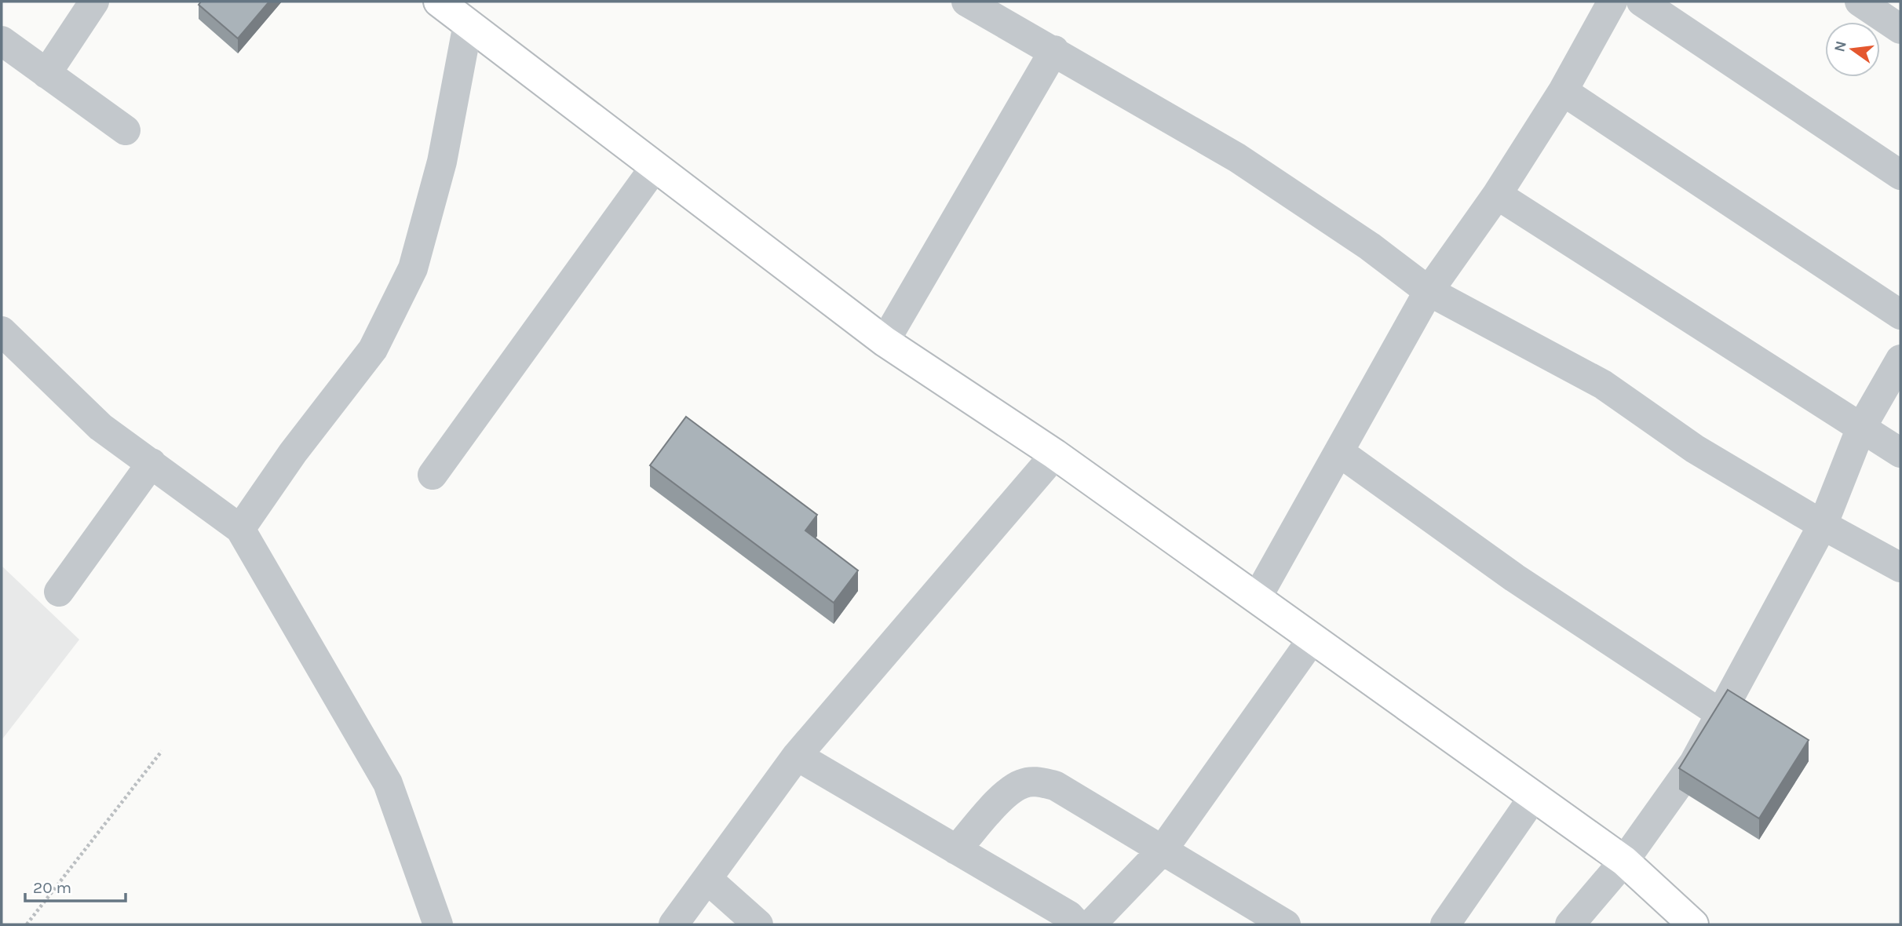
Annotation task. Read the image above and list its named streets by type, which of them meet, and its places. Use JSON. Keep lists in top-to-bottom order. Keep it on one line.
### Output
{"scale_bar":"20 m","north":"left"}
